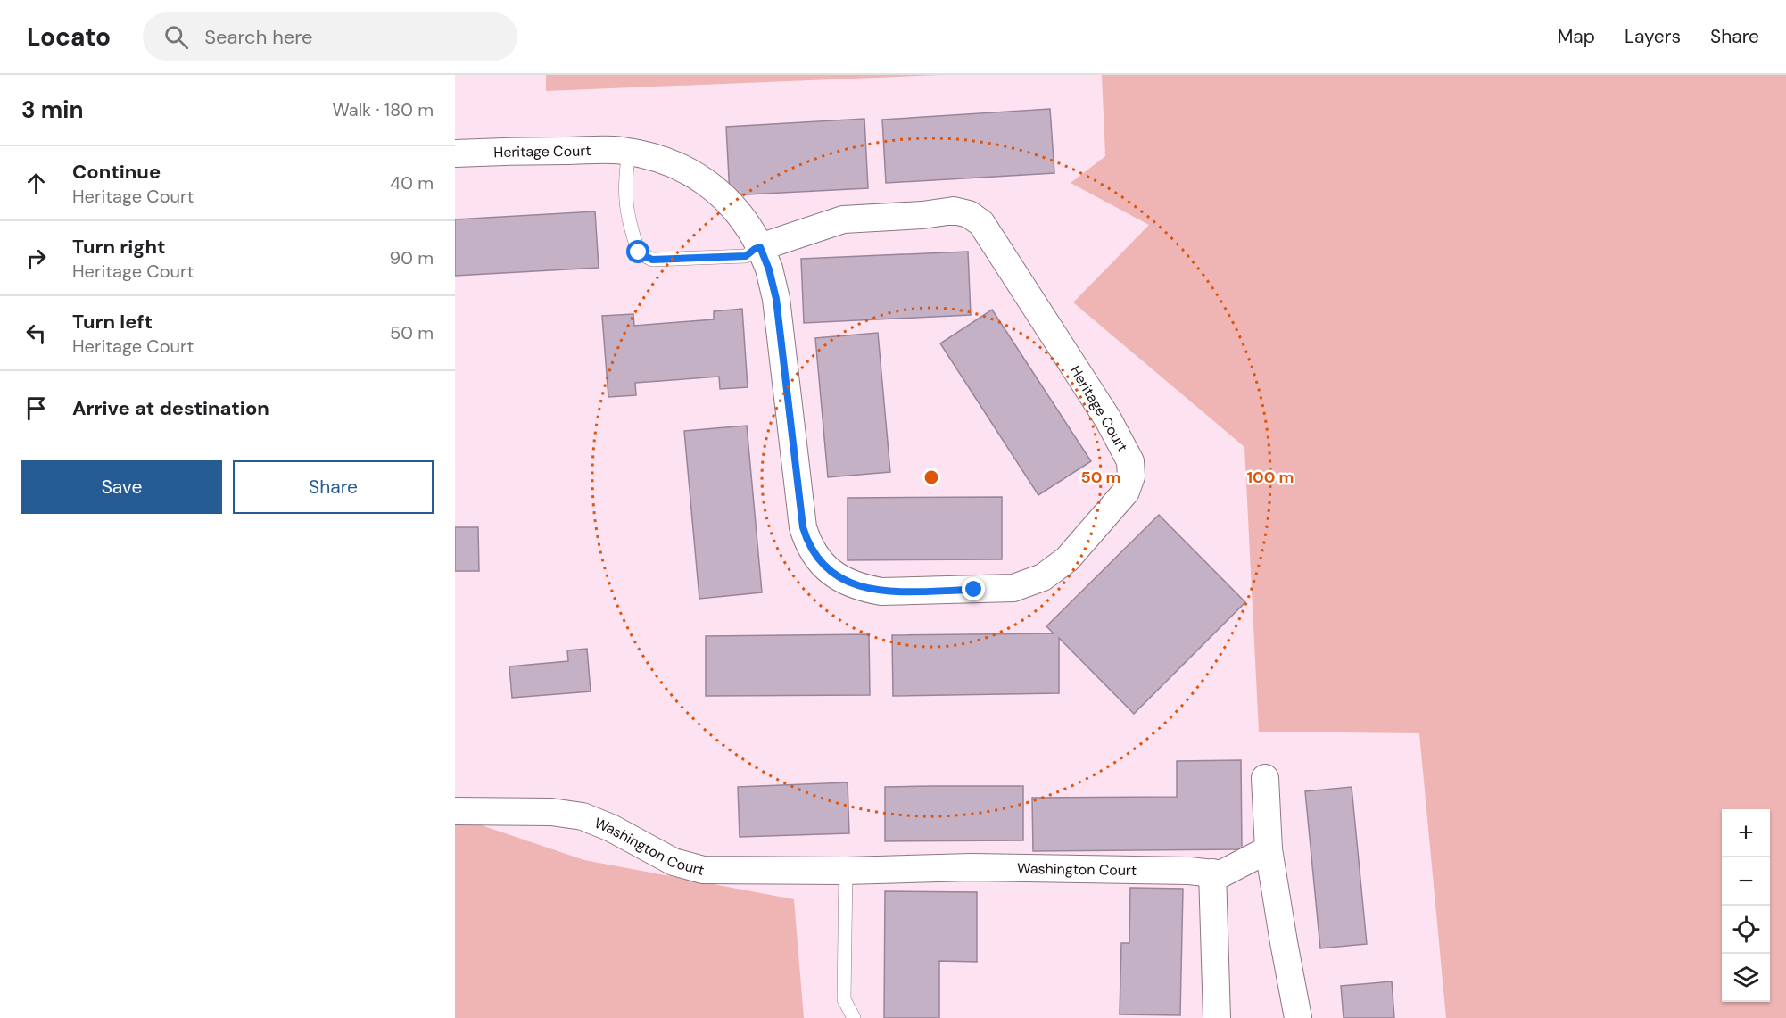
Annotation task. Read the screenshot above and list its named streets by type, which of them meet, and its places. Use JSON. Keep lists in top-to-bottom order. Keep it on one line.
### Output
{"streets":{"street":["Heritage Court","Washington Court"]},"page":{"header":"Locato","search":"Search here","nav":["Map","Layers","Share"],"heading":["3 min","Walk · 180 m"],"list":[["Continue","Heritage Court","40 m"],["Turn right","Heritage Court","90 m"],["Turn left","Heritage Court","50 m"],"Arrive at destination"],"buttons":["Save","Share"],"map_buttons":["+","−"]},"rings":["50 m","100 m"]}
